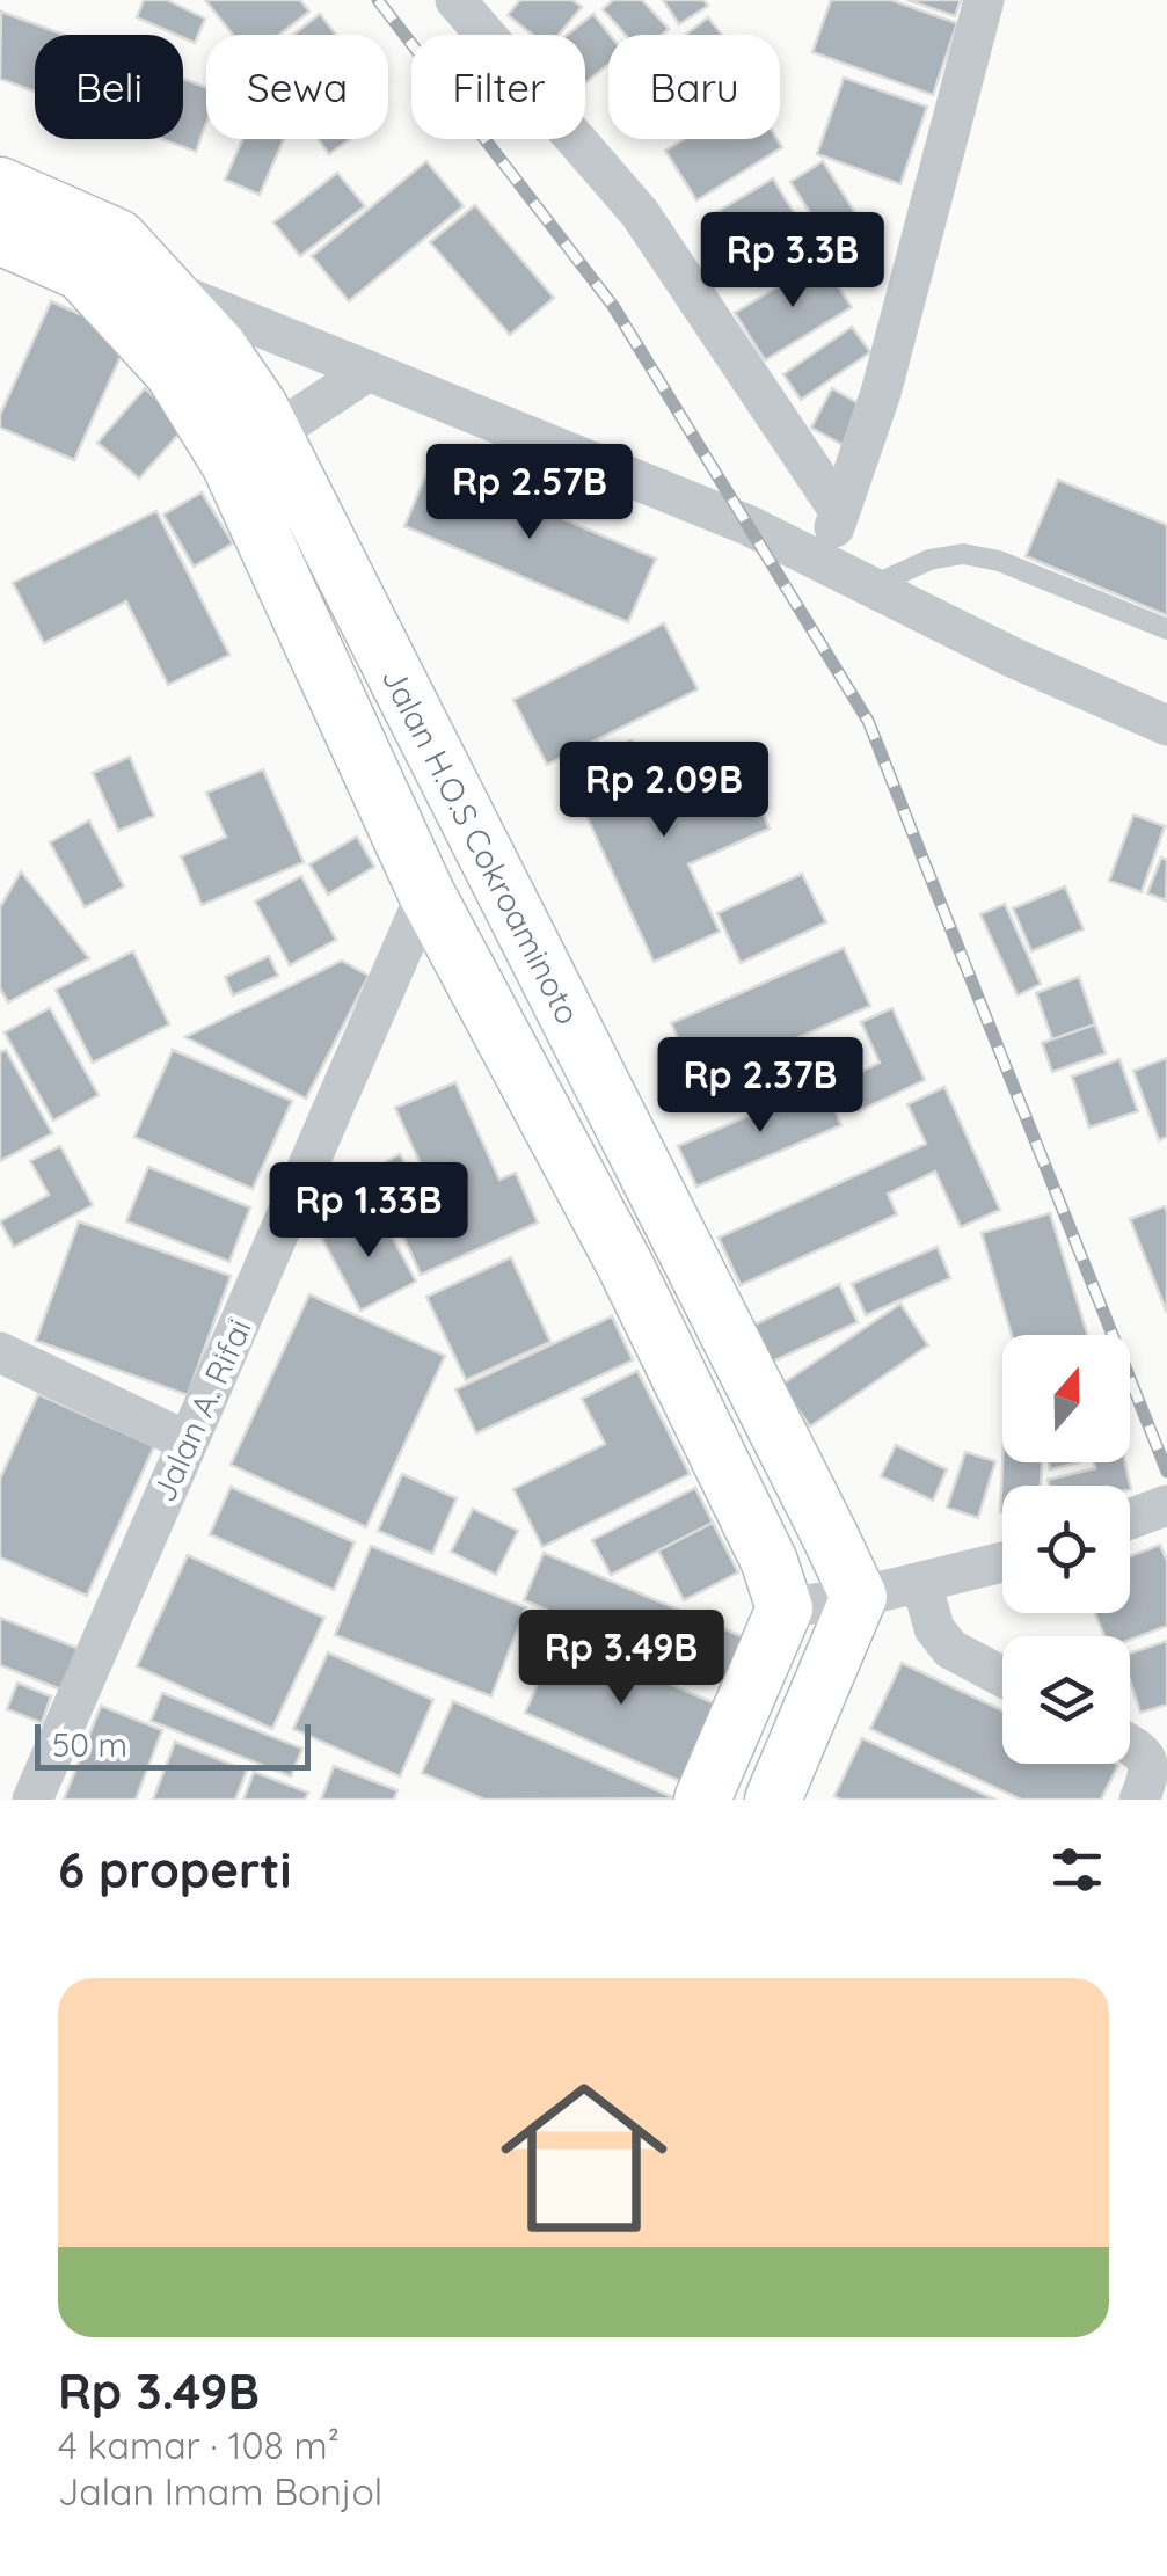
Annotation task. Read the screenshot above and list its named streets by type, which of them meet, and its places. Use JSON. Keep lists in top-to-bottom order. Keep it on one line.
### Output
{"streets":{"main road":["Jalan H.O.S Cokroaminoto"],"street":["Jalan A. Rifai"]},"crossings":[["Jalan H.O.S Cokroaminoto","Jalan A. Rifai"]],"scale_bar":"50 m","north":"top","page":{"chip":["Beli","Sewa","Filter","Baru"],"price":["Rp 3.3B","Rp 2.57B","Rp 2.09B","Rp 2.37B","Rp 1.33B","Rp 3.49B"],"scale":"50 m","heading":"6 properti","list":[{"name":"Rp 3.49B","note":"4 kamar · 108 m² · Jalan Imam Bonjol"}]}}
